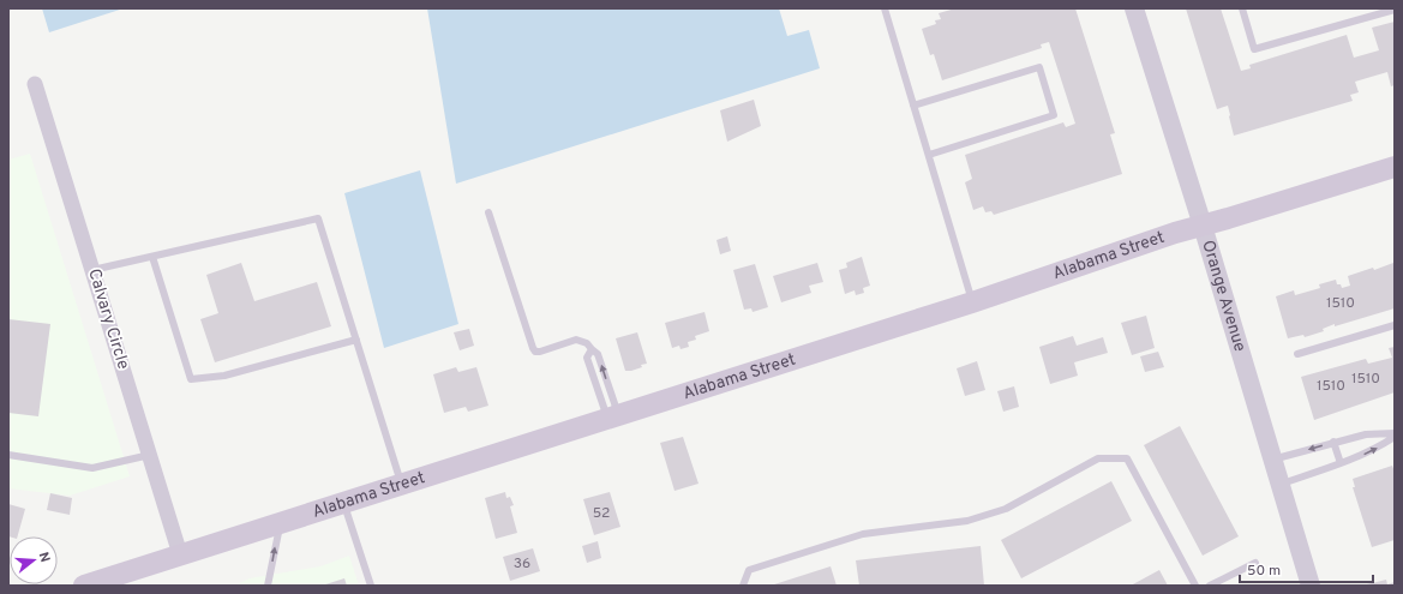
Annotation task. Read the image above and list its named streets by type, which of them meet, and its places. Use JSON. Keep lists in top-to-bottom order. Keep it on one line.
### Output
{"streets":{"main road":["Alabama Street"],"street":["Orange Avenue","Calvary Circle"]},"crossings":[["Alabama Street","Orange Avenue"],["Alabama Street","Calvary Circle"]],"house_numbers":["1510","1510","1510","52","36"],"scale_bar":"50 m","north":"right"}
